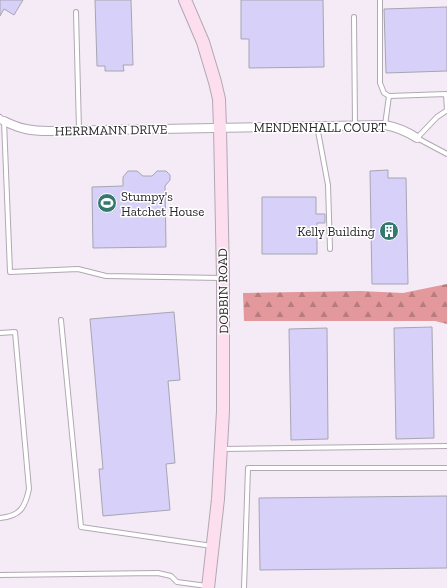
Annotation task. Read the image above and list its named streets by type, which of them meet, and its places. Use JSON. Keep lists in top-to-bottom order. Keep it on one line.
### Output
{"streets":{"street":["MENDENHALL COURT","HERRMANN DRIVE","DOBBIN ROAD"]},"crossings":[["MENDENHALL COURT","HERRMANN DRIVE"],["MENDENHALL COURT","DOBBIN ROAD"],["HERRMANN DRIVE","DOBBIN ROAD"]],"places":{"sports":["Stumpy's Hatchet House"],"building":["Kelly Building"]}}
